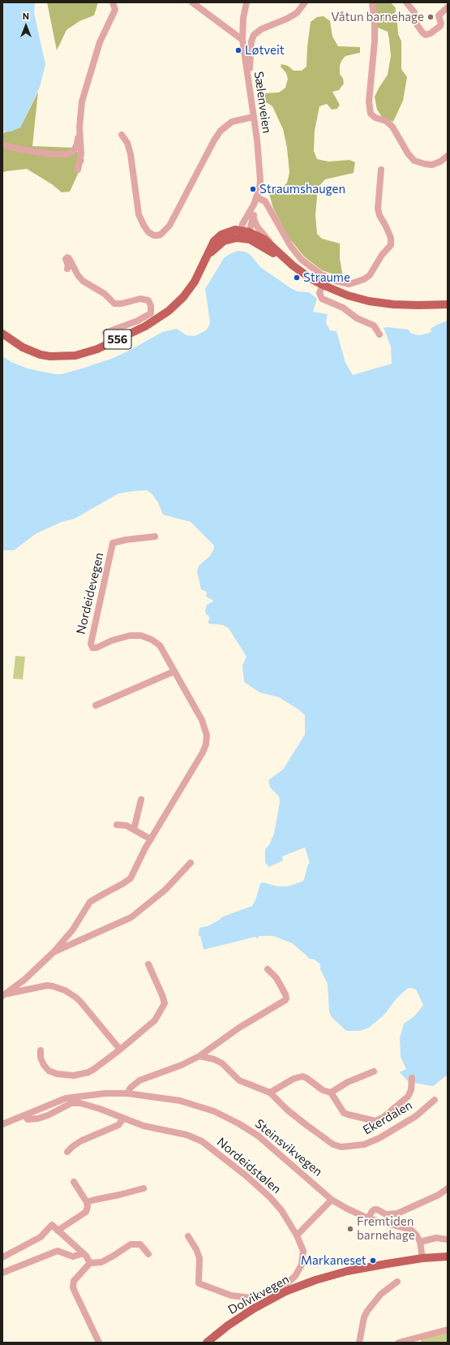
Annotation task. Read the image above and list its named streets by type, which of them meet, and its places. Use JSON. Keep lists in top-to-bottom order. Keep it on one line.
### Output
{"streets":{"main road":["556","Dolvikvegen"],"street":["Sælenveien","Nordeidevegen","Ekerdalen","Steinsvikvegen","Nordeidstølen"]},"crossings":[["Sælenveien","556"],["Steinsvikvegen","Nordeidstølen"],["Steinsvikvegen","Dolvikvegen"]],"places":["Våtun barnehage","Løtveit","Straumshaugen","Straume","Fremtiden barnehage","Markaneset"],"north":"top"}
